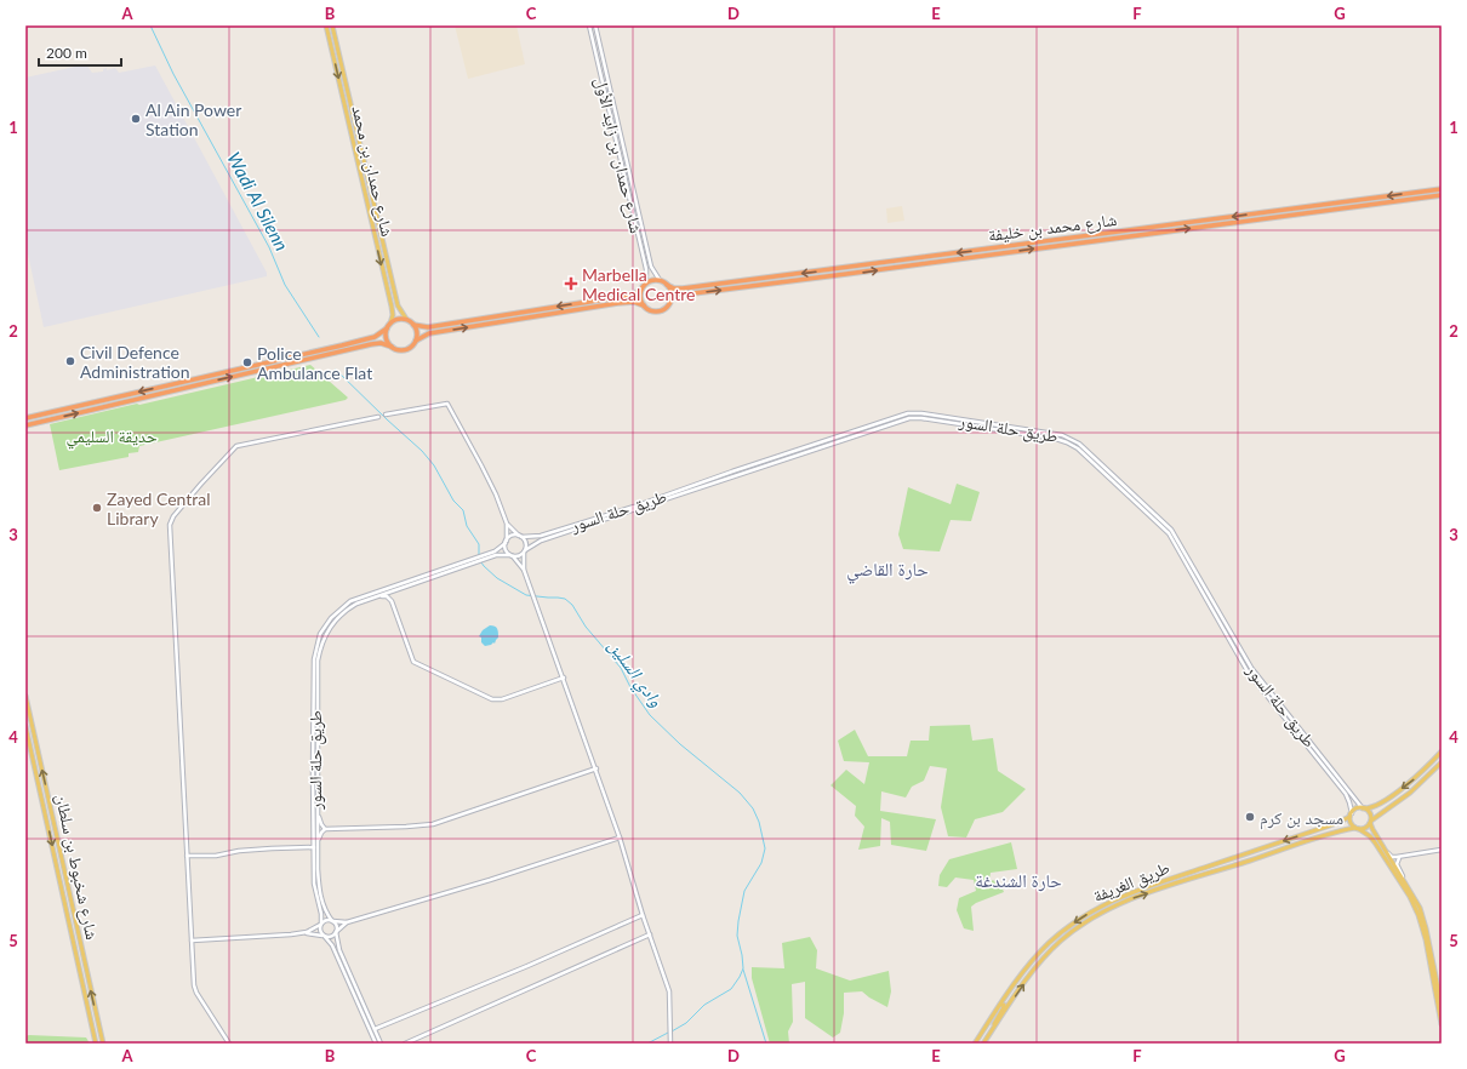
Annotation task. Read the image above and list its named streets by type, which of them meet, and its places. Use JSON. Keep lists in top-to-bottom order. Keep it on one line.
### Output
{"streets":{"highway":["شارع محمد بن خليفة"],"main road":["شارع حمدان بن زايد الأول","شارع حمدان بن محمد","طريق حلة السور","شارع شخبوط بن سلطان","طريق الغريفة"]},"crossings":[["شارع حمدان بن زايد الأول","شارع محمد بن خليفة"],["طريق حلة السور","طريق الغريفة"]],"districts":["حارة القاضي","حارة الشندغة"],"water":["Wadi Al Silenn","وادي السلين"],"parks":["حديقة السليمي"],"places":{"other":["Al Ain Power Station","Civil Defence Administration","Police Ambulance Flat","Zayed Central Library","مسجد بن كرم"],"health":["Marbella Medical Centre"]},"scale_bar":"200 m","grid":{"columns":["A","B","C","D","E","F","G"],"rows":["1","2","3","4","5"]}}
